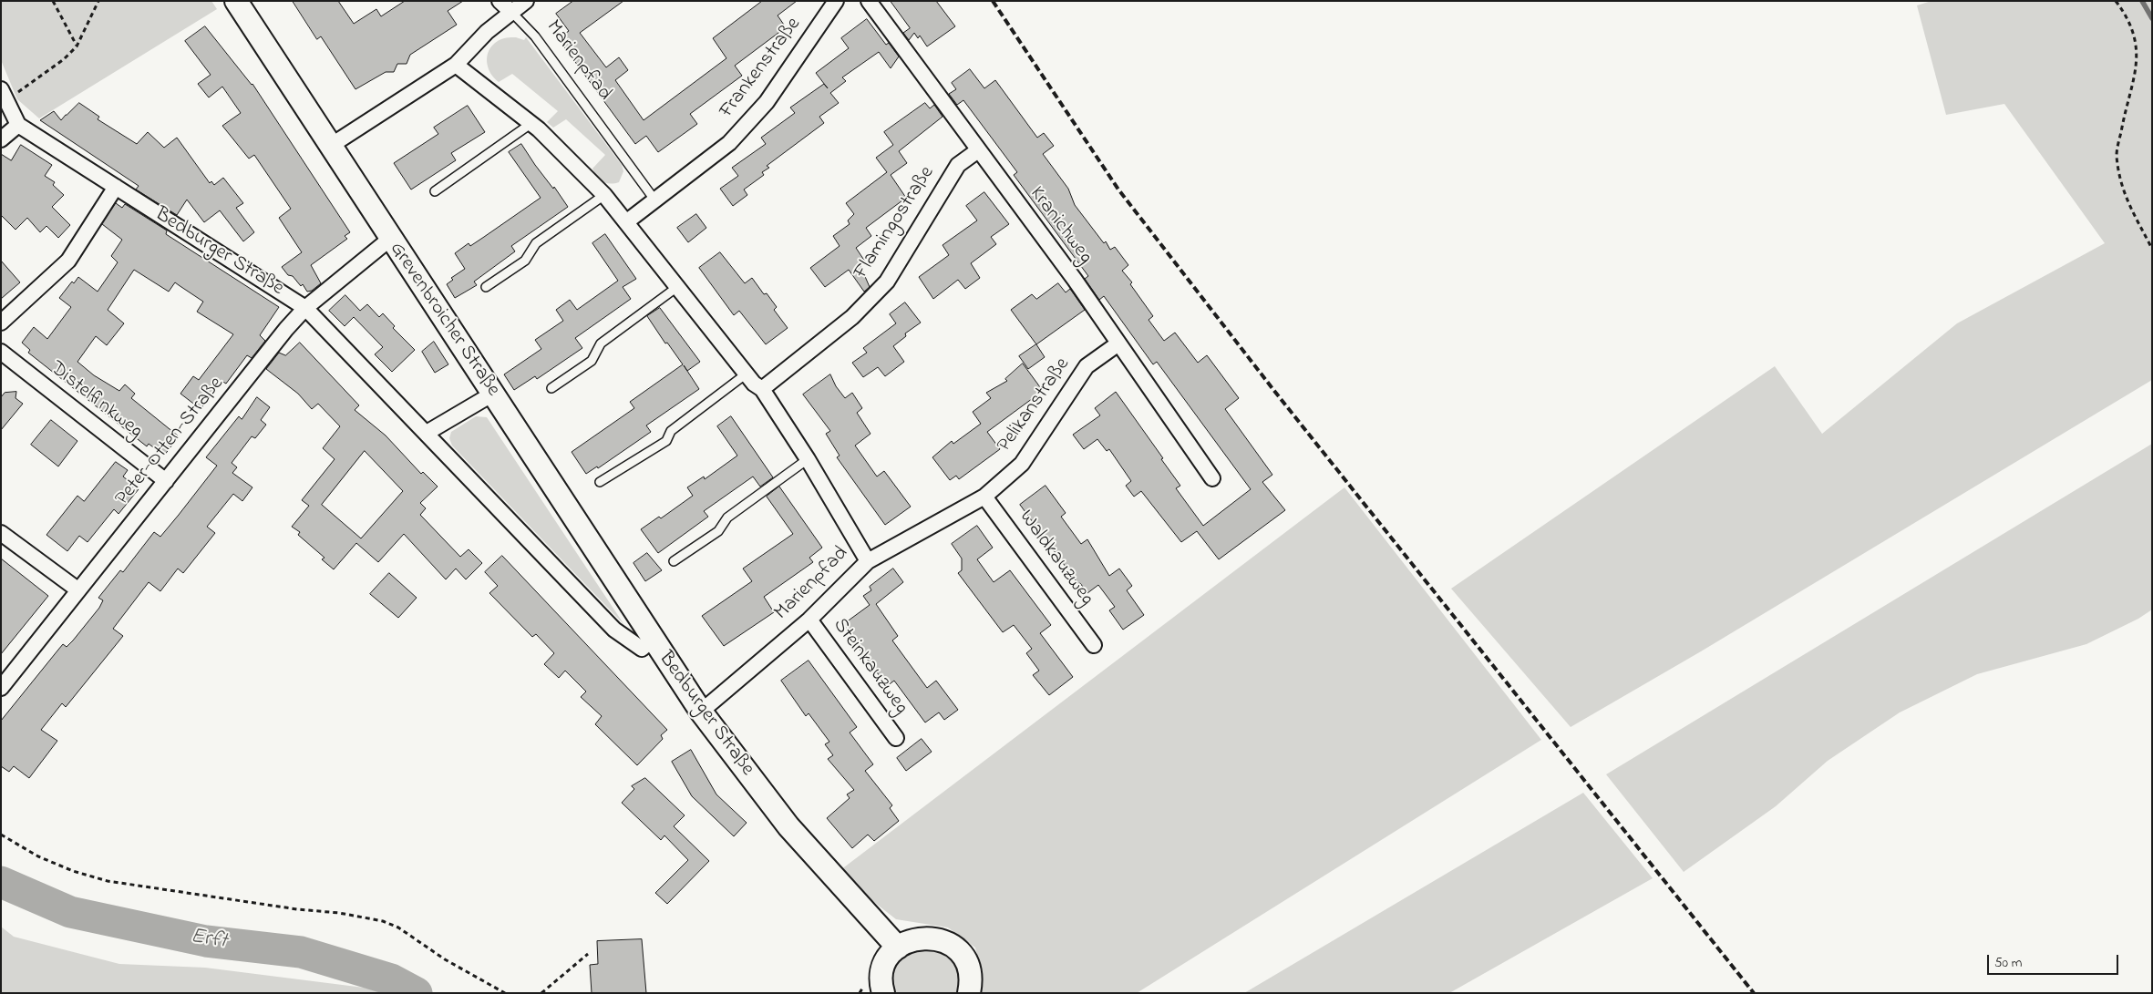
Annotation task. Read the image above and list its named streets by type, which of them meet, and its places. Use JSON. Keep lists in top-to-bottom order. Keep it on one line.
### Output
{"streets":{"main road":["Bedburger Straße","Grevenbroicher Straße"],"street":["Marienpfad","Frankenstraße","Flamingostraße","Kranichweg","Distelfinkweg","Pelikanstraße","Peter-Otten-Straße","Waldkauzweg","Steinkauzweg"]},"crossings":[["Marienpfad","Frankenstraße"],["Marienpfad","Flamingostraße"],["Marienpfad","Bedburger Straße"],["Marienpfad","Pelikanstraße"],["Marienpfad","Steinkauzweg"],["Flamingostraße","Kranichweg"],["Kranichweg","Pelikanstraße"],["Bedburger Straße","Grevenbroicher Straße"],["Bedburger Straße","Peter-Otten-Straße"],["Grevenbroicher Straße","Peter-Otten-Straße"],["Distelfinkweg","Peter-Otten-Straße"],["Pelikanstraße","Waldkauzweg"]],"water":["Erft"],"scale_bar":"50 m"}
